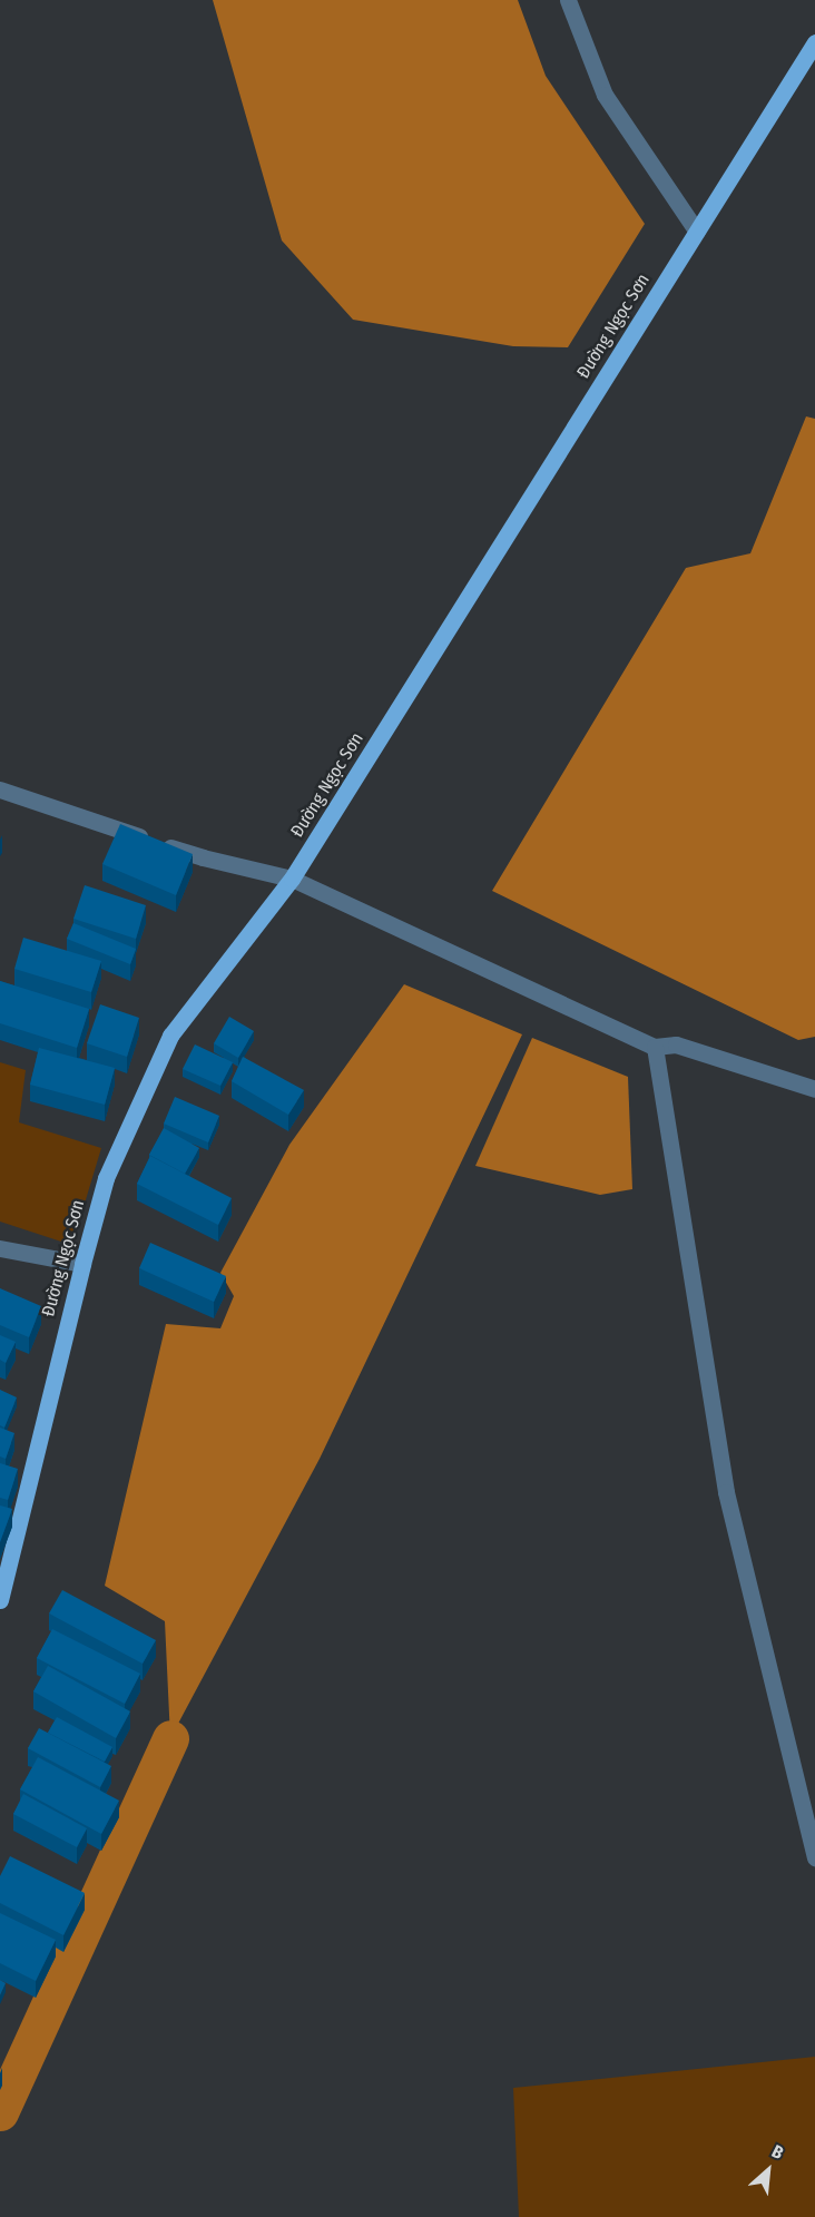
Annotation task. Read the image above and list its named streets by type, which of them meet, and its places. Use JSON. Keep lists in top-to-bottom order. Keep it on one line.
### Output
{"streets":{"main road":["Đường Ngọc Sơn"]},"north":"top right"}
